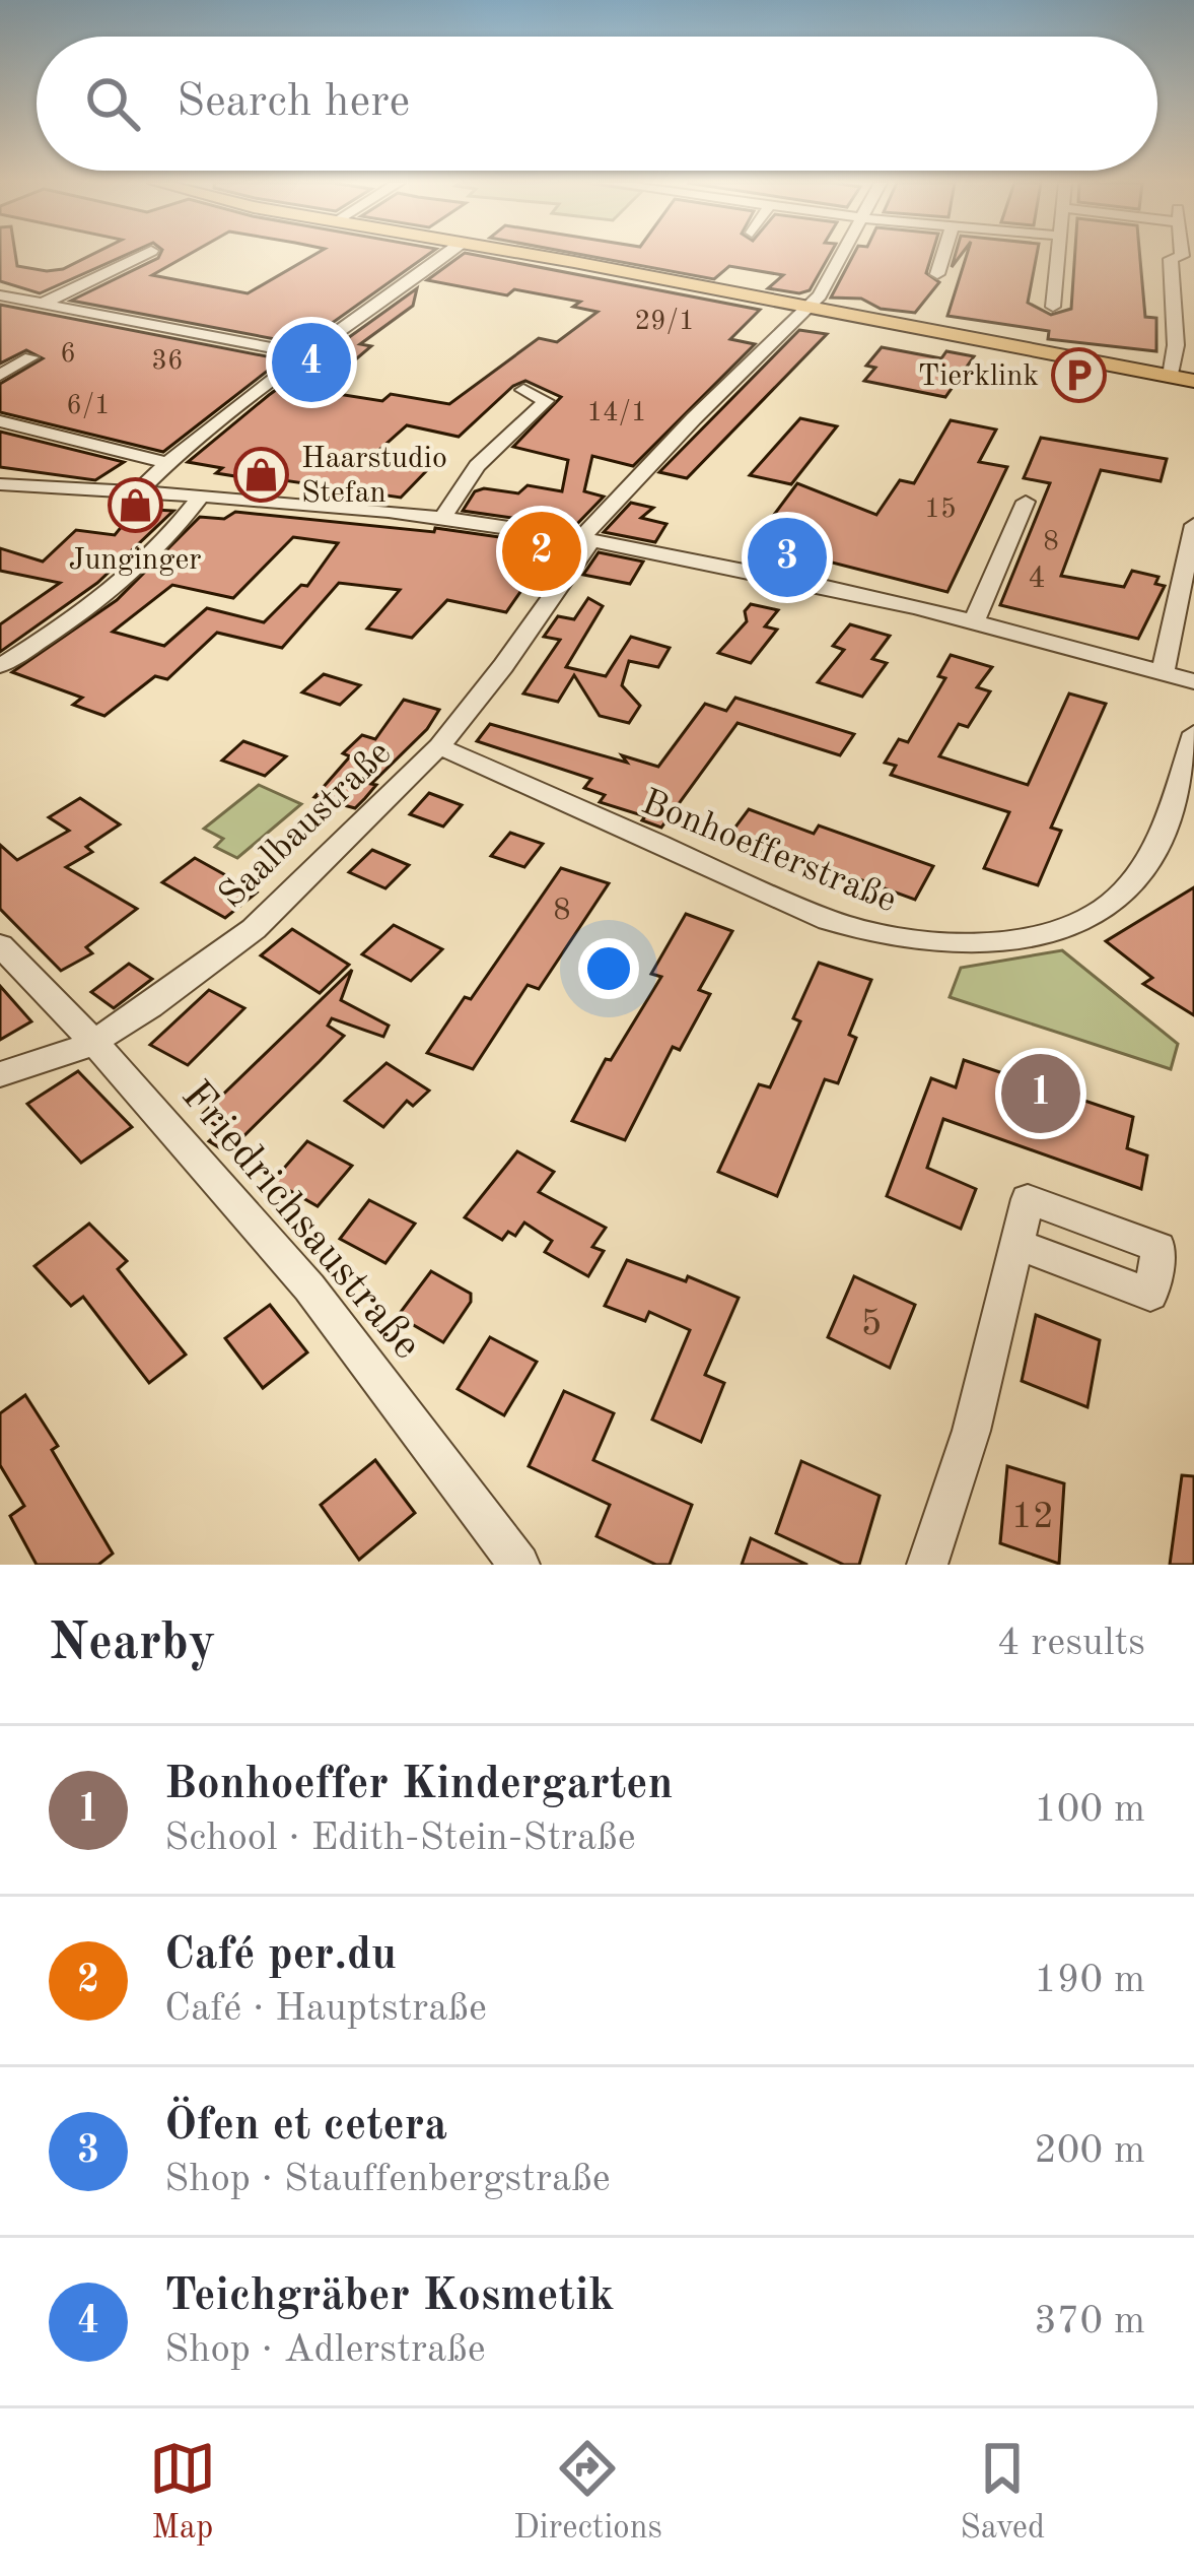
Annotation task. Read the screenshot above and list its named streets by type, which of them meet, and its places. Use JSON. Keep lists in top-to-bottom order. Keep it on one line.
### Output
{"streets":{"street":["Saalbaustraße","Bonhoefferstraße","Friedrichsaustraße"]},"crossings":[["Saalbaustraße","Bonhoefferstraße"],["Saalbaustraße","Friedrichsaustraße"]],"places":{"parking":["Tierklink"],"shop":["Haarstudio Stefan","Junginger"]},"house_numbers":["29/1","6","36","6/1","14/1","15","8","4","8","5","12"],"page":{"search":"Search here","pins":["4","2","3","1"],"heading":["Nearby","4 results"],"list":[{"mark":"1","name":"Bonhoeffer Kindergarten","note":"School · Edith-Stein-Straße","value":"100 m"},{"mark":"2","name":"Café per.du","note":"Café · Hauptstraße","value":"190 m"},{"mark":"3","name":"Öfen et cetera","note":"Shop · Stauffenbergstraße","value":"200 m"},{"mark":"4","name":"Teichgräber Kosmetik","note":"Shop · Adlerstraße","value":"370 m"}],"nav":["Map","Directions","Saved"]}}
